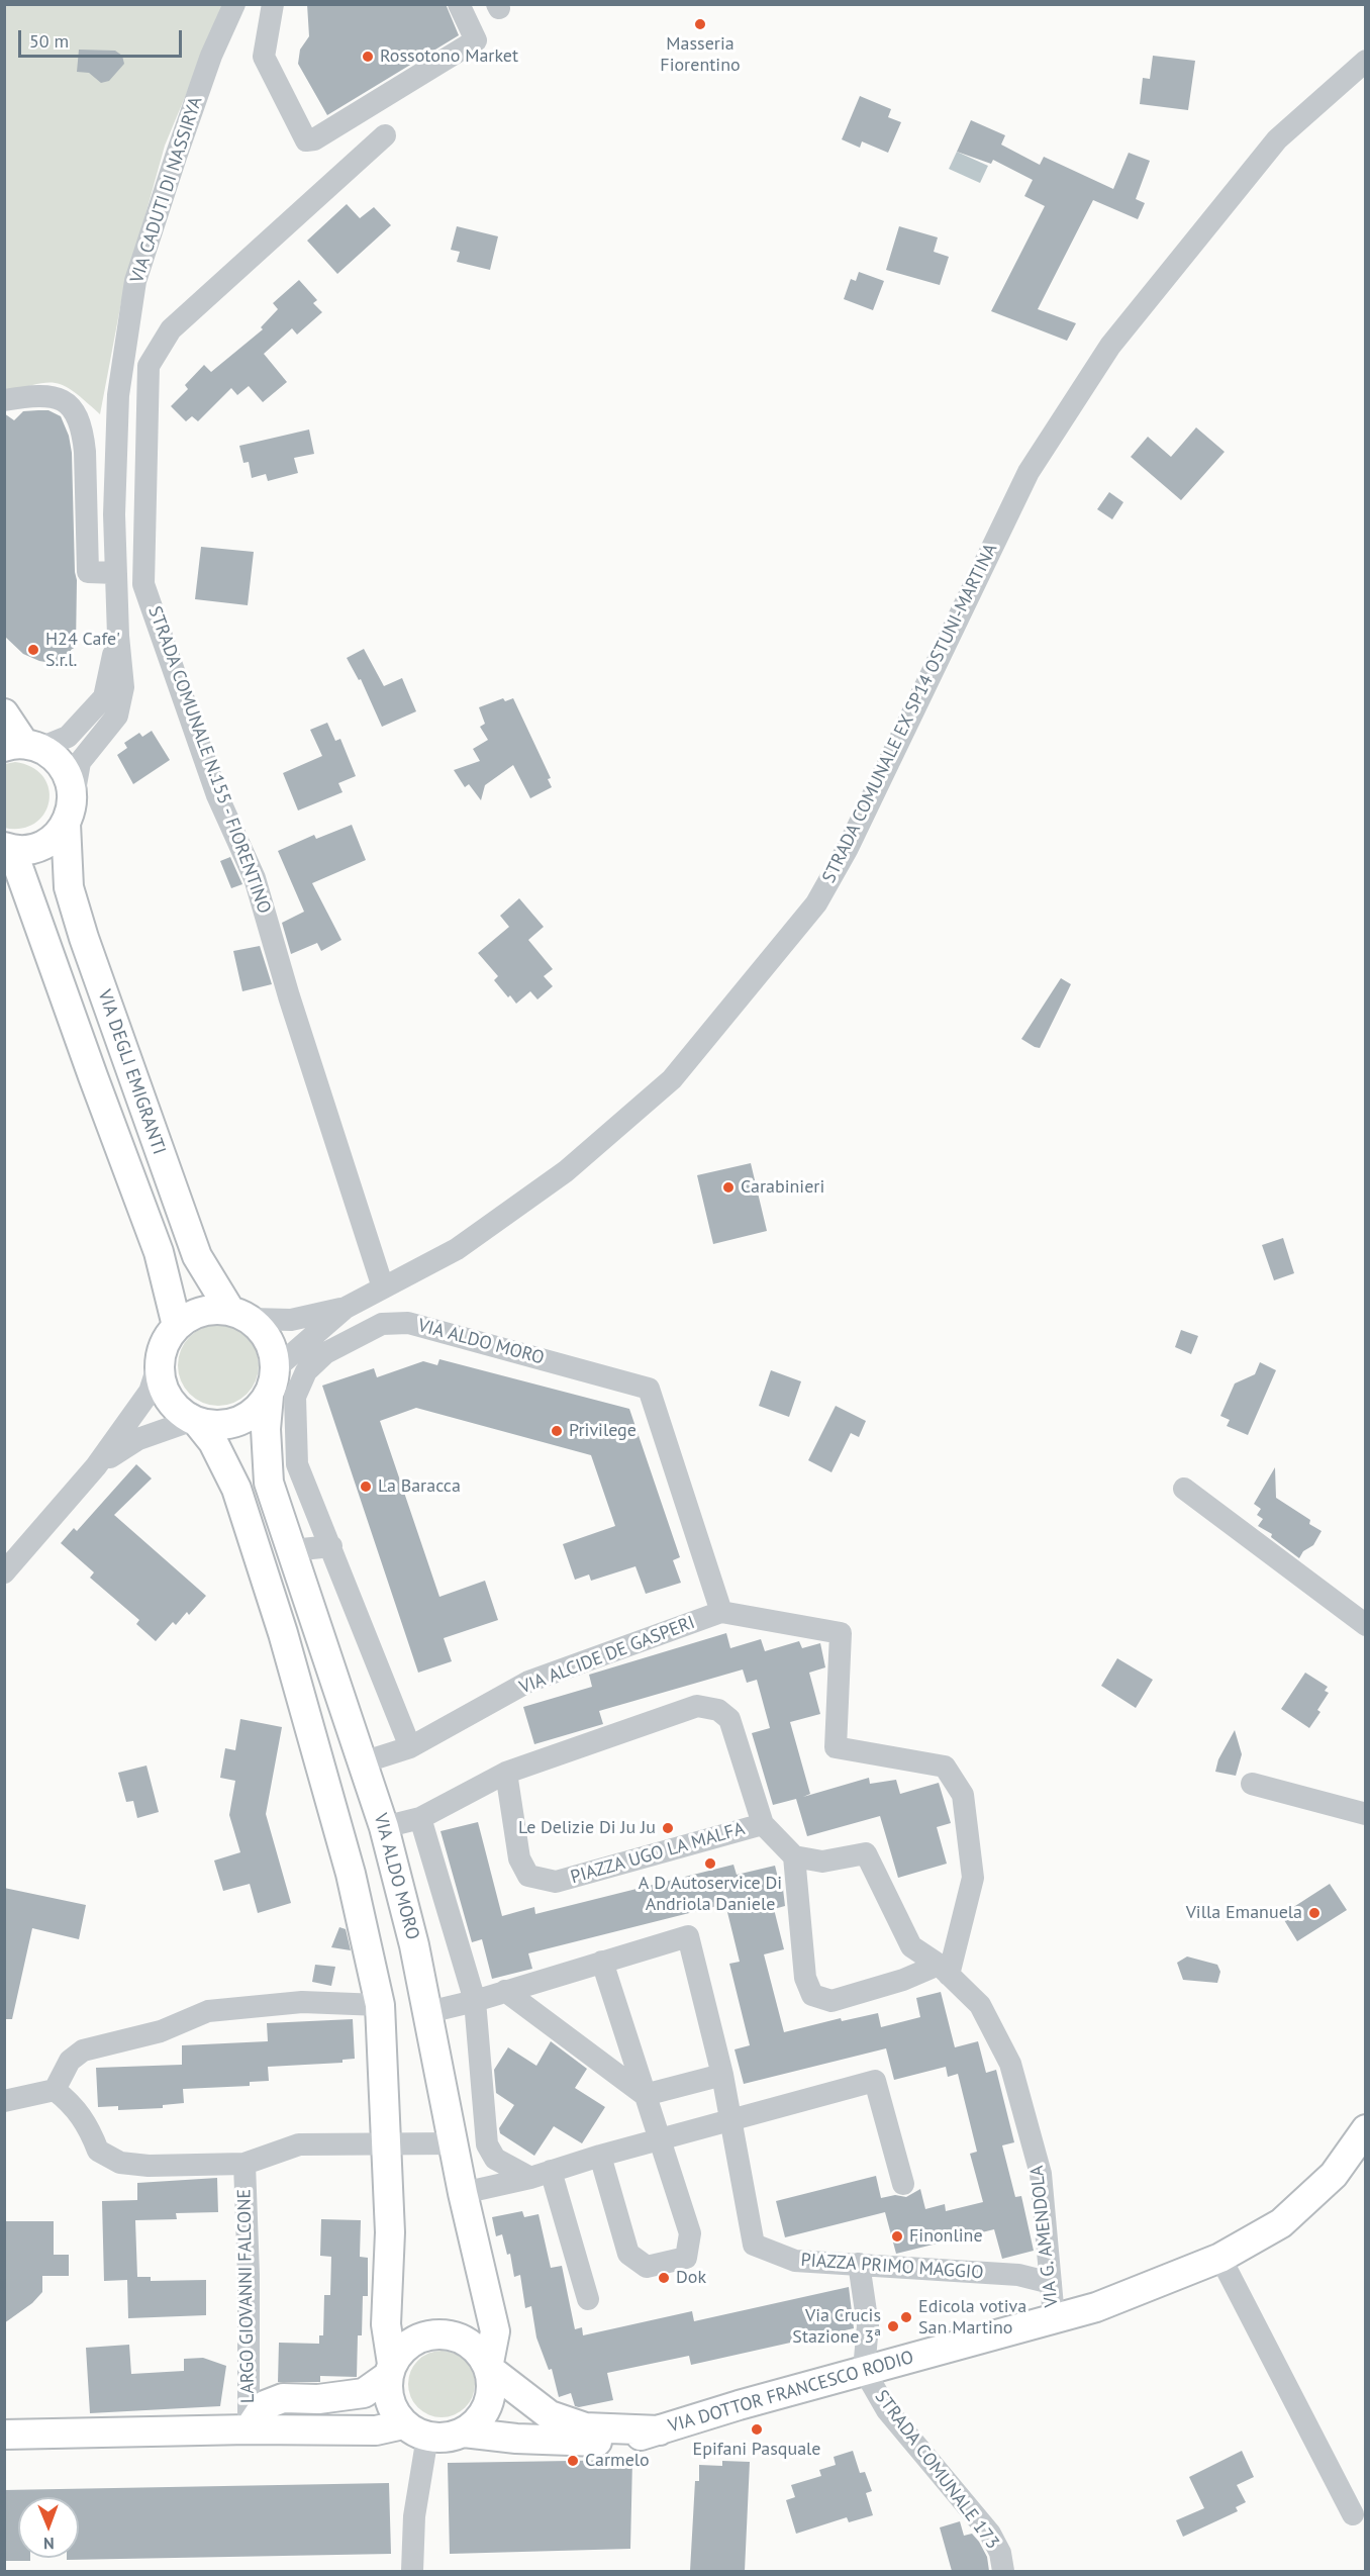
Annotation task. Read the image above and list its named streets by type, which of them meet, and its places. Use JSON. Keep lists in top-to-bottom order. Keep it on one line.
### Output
{"streets":{"main road":["VIA DEGLI EMIGRANTI","VIA ALDO MORO","VIA DOTTOR FRANCESCO RODIO"],"street":["VIA CADUTI DI NASSIRYA","STRADA COMUNALE EX SP14 OSTUNI-MARTINA","STRADA COMUNALE N.155 - FIORENTINO","VIA ALCIDE DE GASPERI","PIAZZA UGO LA MALFA","VIA G. AMENDOLA","PIAZZA PRIMO MAGGIO","LARGO GIOVANNI FALCONE","STRADA COMUNALE 173"]},"crossings":[["VIA CADUTI DI NASSIRYA","VIA DEGLI EMIGRANTI"],["STRADA COMUNALE EX SP14 OSTUNI-MARTINA","STRADA COMUNALE N.155 - FIORENTINO"],["STRADA COMUNALE EX SP14 OSTUNI-MARTINA","VIA DEGLI EMIGRANTI"],["STRADA COMUNALE EX SP14 OSTUNI-MARTINA","VIA ALDO MORO"],["VIA DEGLI EMIGRANTI","VIA ALDO MORO"],["VIA ALDO MORO","VIA ALCIDE DE GASPERI"],["VIA ALDO MORO","PIAZZA UGO LA MALFA"],["VIA ALDO MORO","PIAZZA PRIMO MAGGIO"],["VIA ALDO MORO","VIA DOTTOR FRANCESCO RODIO"],["VIA G. AMENDOLA","PIAZZA PRIMO MAGGIO"],["VIA G. AMENDOLA","VIA DOTTOR FRANCESCO RODIO"],["LARGO GIOVANNI FALCONE","VIA DOTTOR FRANCESCO RODIO"],["VIA DOTTOR FRANCESCO RODIO","STRADA COMUNALE 173"]],"places":["Masseria Fiorentino","Rossotono Market","H24 Cafe' S.r.l.","Carabinieri","Privilege","La Baracca","Le Delizie Di Ju Ju","A D Autoservice Di Andriola Daniele","Villa Emanuela","Finonline","Dok","Edicola votiva San Martino","Via Crucis Stazione 3ª","Epifani Pasquale","Carmelo"],"scale_bar":"50 m","north":"bottom"}
